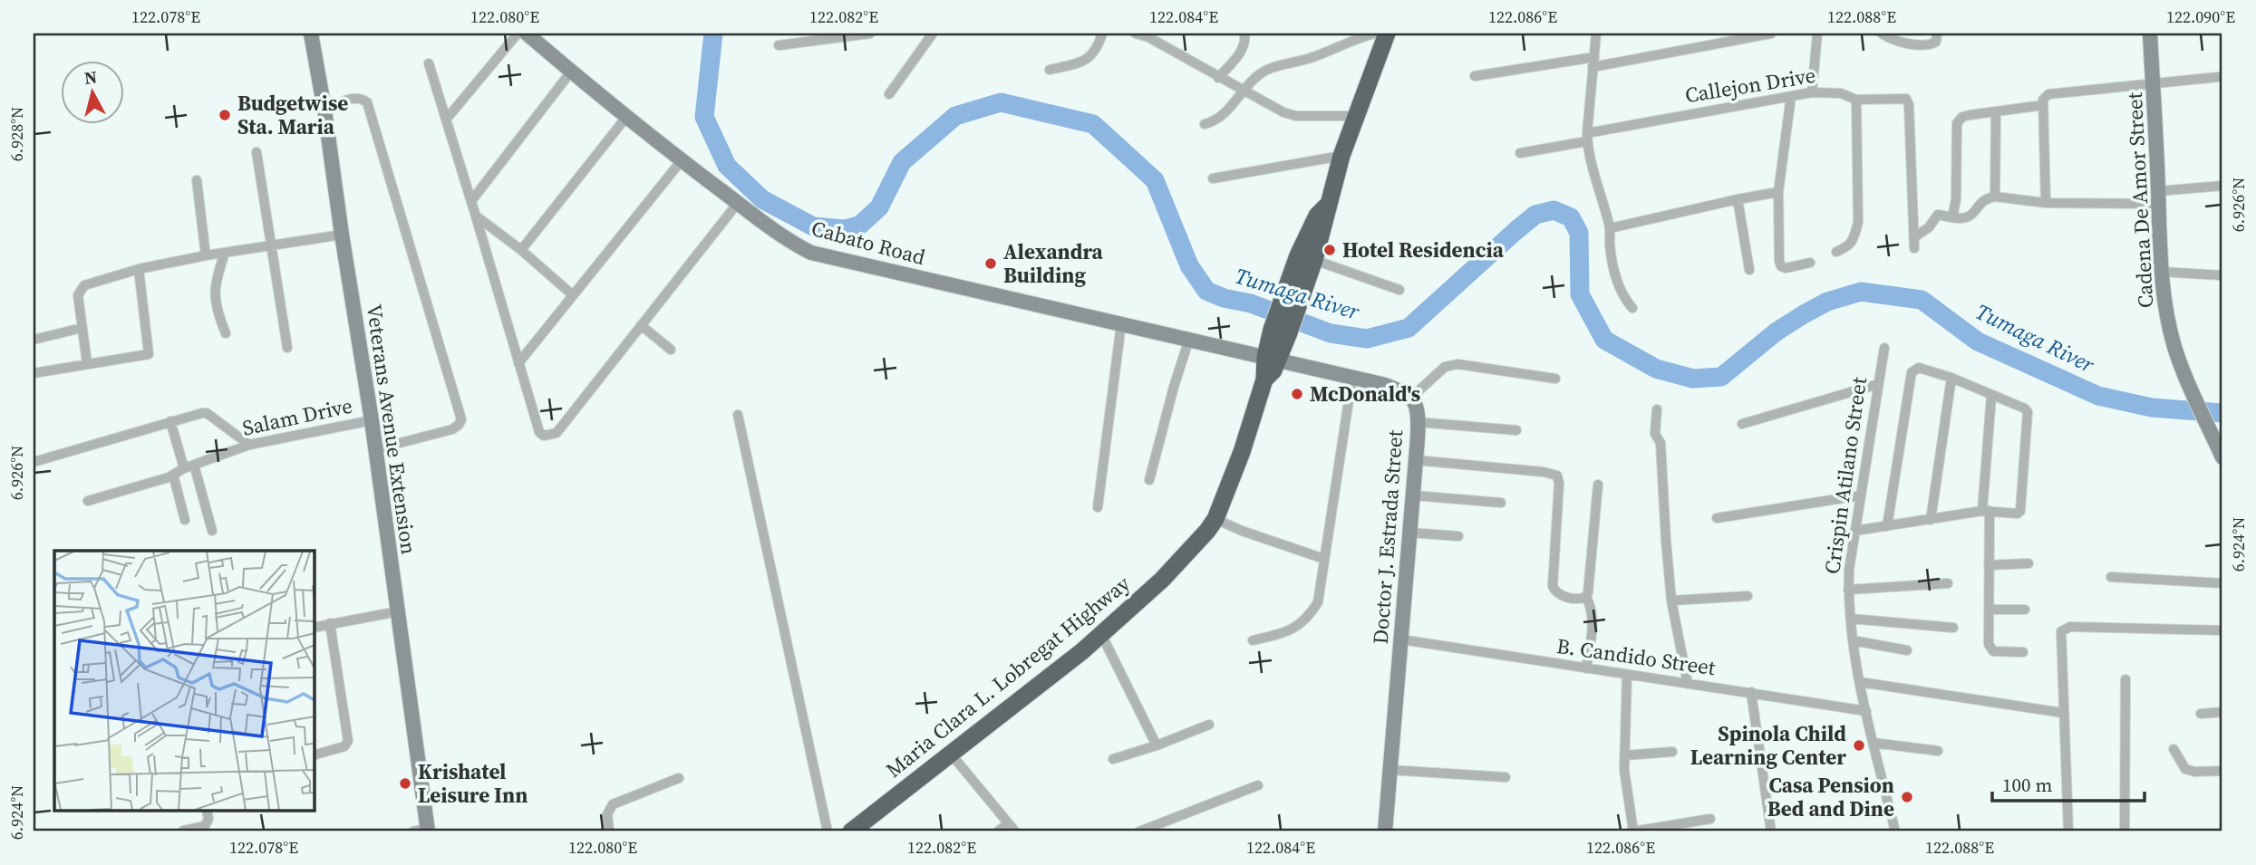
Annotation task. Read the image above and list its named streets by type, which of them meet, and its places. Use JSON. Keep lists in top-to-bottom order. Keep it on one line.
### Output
{"streets":{"highway":["Maria Clara L. Lobregat Highway"],"street":["Callejon Drive","Cadena De Amor Street","Cabato Road","Salam Drive","Veterans Avenue Extension","Crispin Atilano Street","Doctor J. Estrada Street","B. Candido Street"]},"crossings":[["Cabato Road","Maria Clara L. Lobregat Highway"],["Salam Drive","Veterans Avenue Extension"],["Crispin Atilano Street","B. Candido Street"],["Doctor J. Estrada Street","B. Candido Street"]],"water":["Tumaga River"],"places":["Budgetwise Sta. Maria","Hotel Residencia","Alexandra Building","McDonald's","Spinola Child Learning Center","Krishatel Leisure Inn","Casa Pension Bed and Dine"],"scale_bar":"100 m","north":"top","coordinates":["122.078°E","122.080°E","122.082°E","122.084°E","122.086°E","122.088°E","122.090°E","6.928°N","6.926°N","6.924°N"]}
